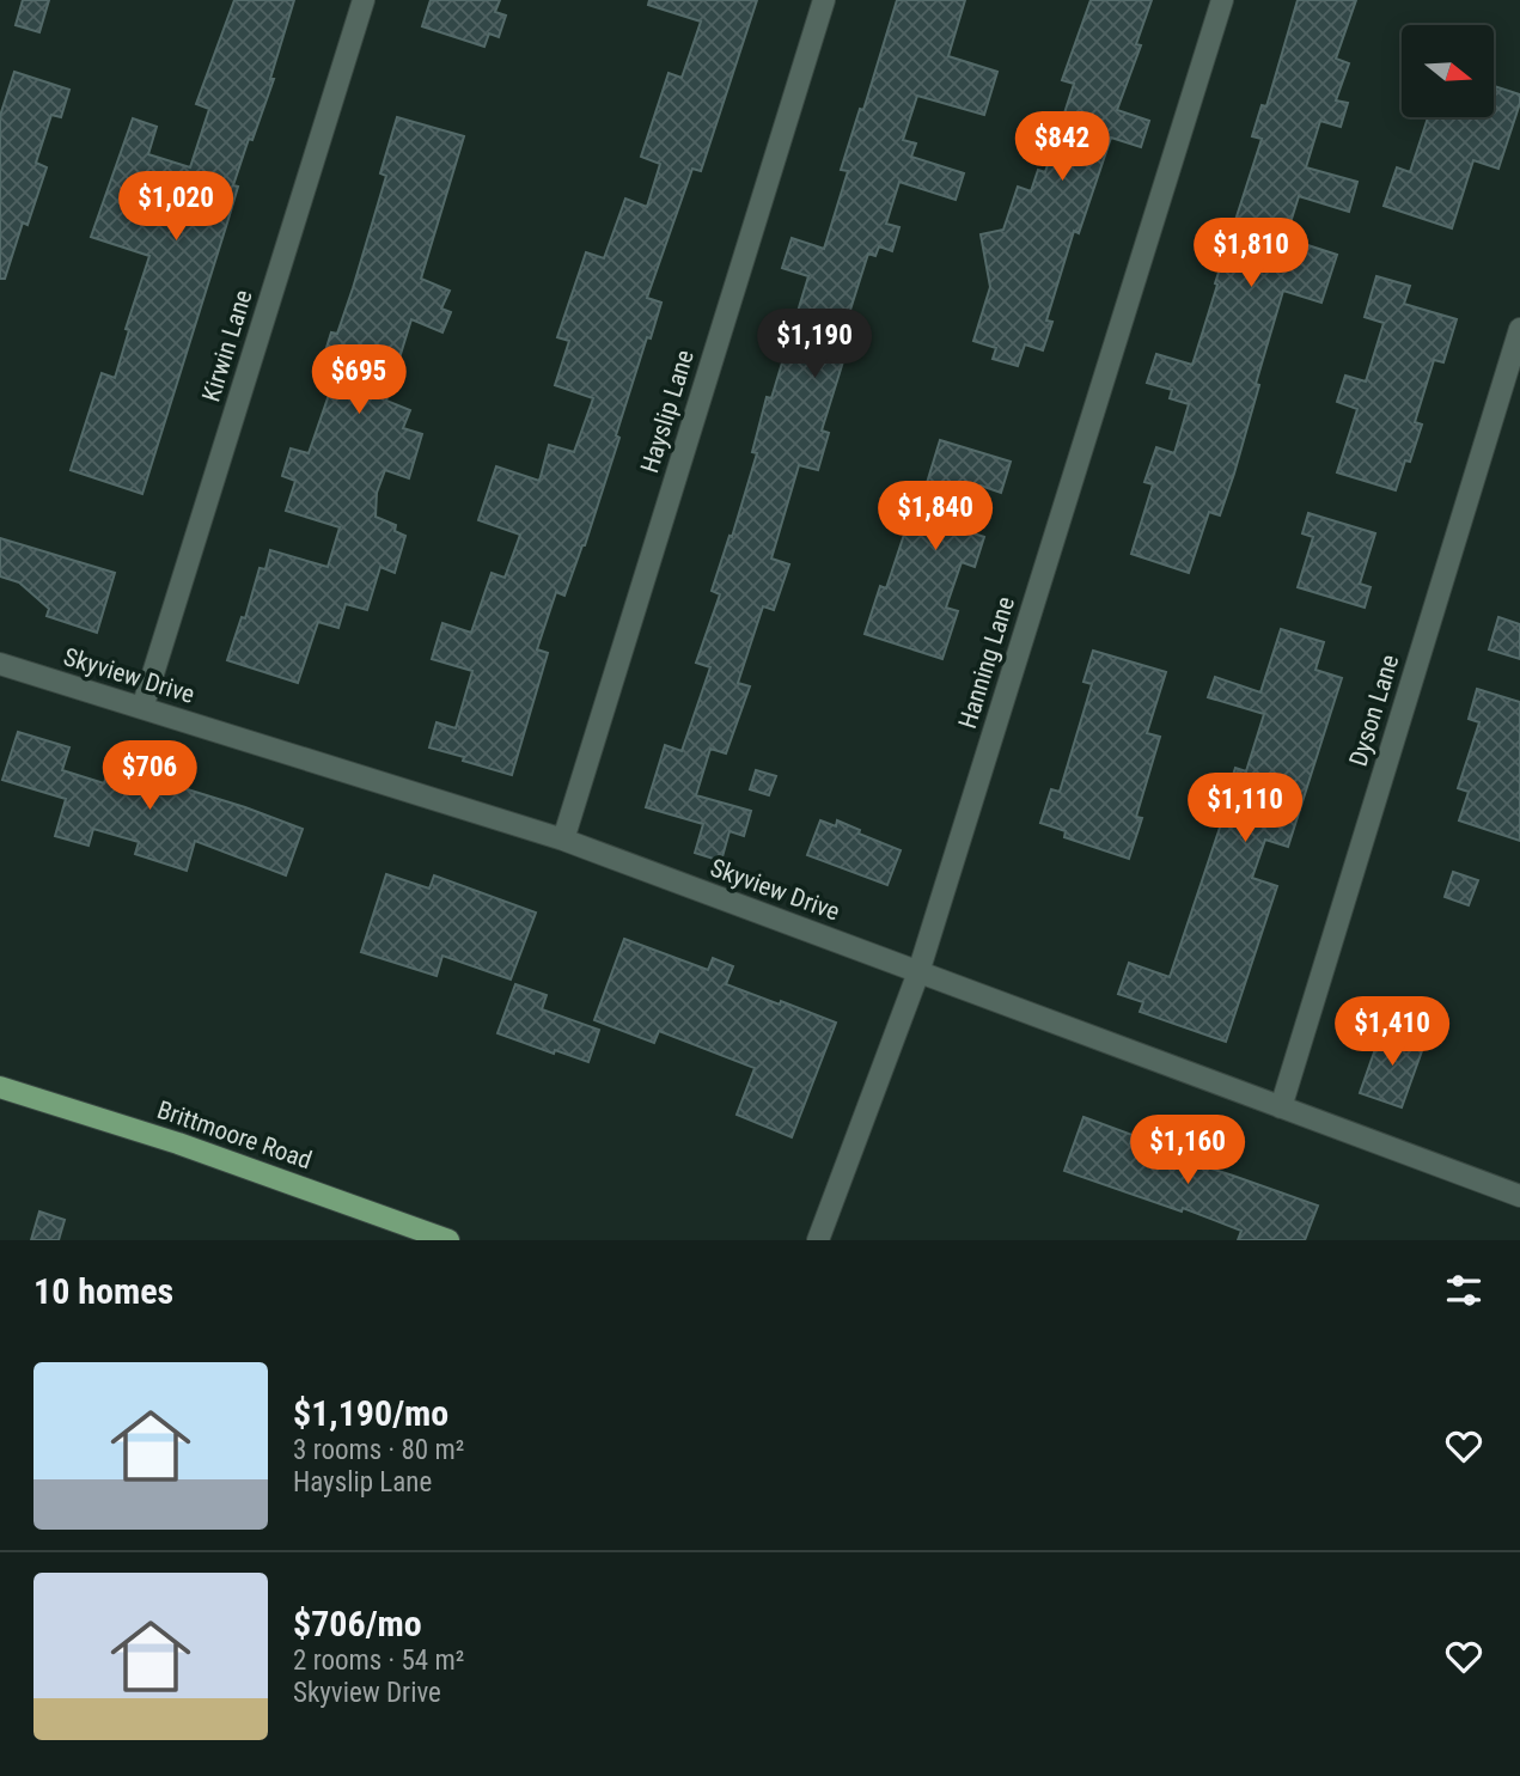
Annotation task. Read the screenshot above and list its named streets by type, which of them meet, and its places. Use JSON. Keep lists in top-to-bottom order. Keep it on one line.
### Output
{"streets":{"main road":["Brittmoore Road"],"street":["Kirwin Lane","Hayslip Lane","Hanning Lane","Skyview Drive","Dyson Lane"]},"crossings":[["Kirwin Lane","Skyview Drive"],["Hayslip Lane","Skyview Drive"],["Hanning Lane","Skyview Drive"],["Skyview Drive","Dyson Lane"]],"north":"right","page":{"price":["$842","$1,020","$1,810","$1,190","$695","$1,840","$706","$1,110","$1,410","$1,160"],"heading":"10 homes","list":[{"name":"$1,190/mo","note":"3 rooms · 80 m² · Hayslip Lane"},{"name":"$706/mo","note":"2 rooms · 54 m² · Skyview Drive"}]}}
